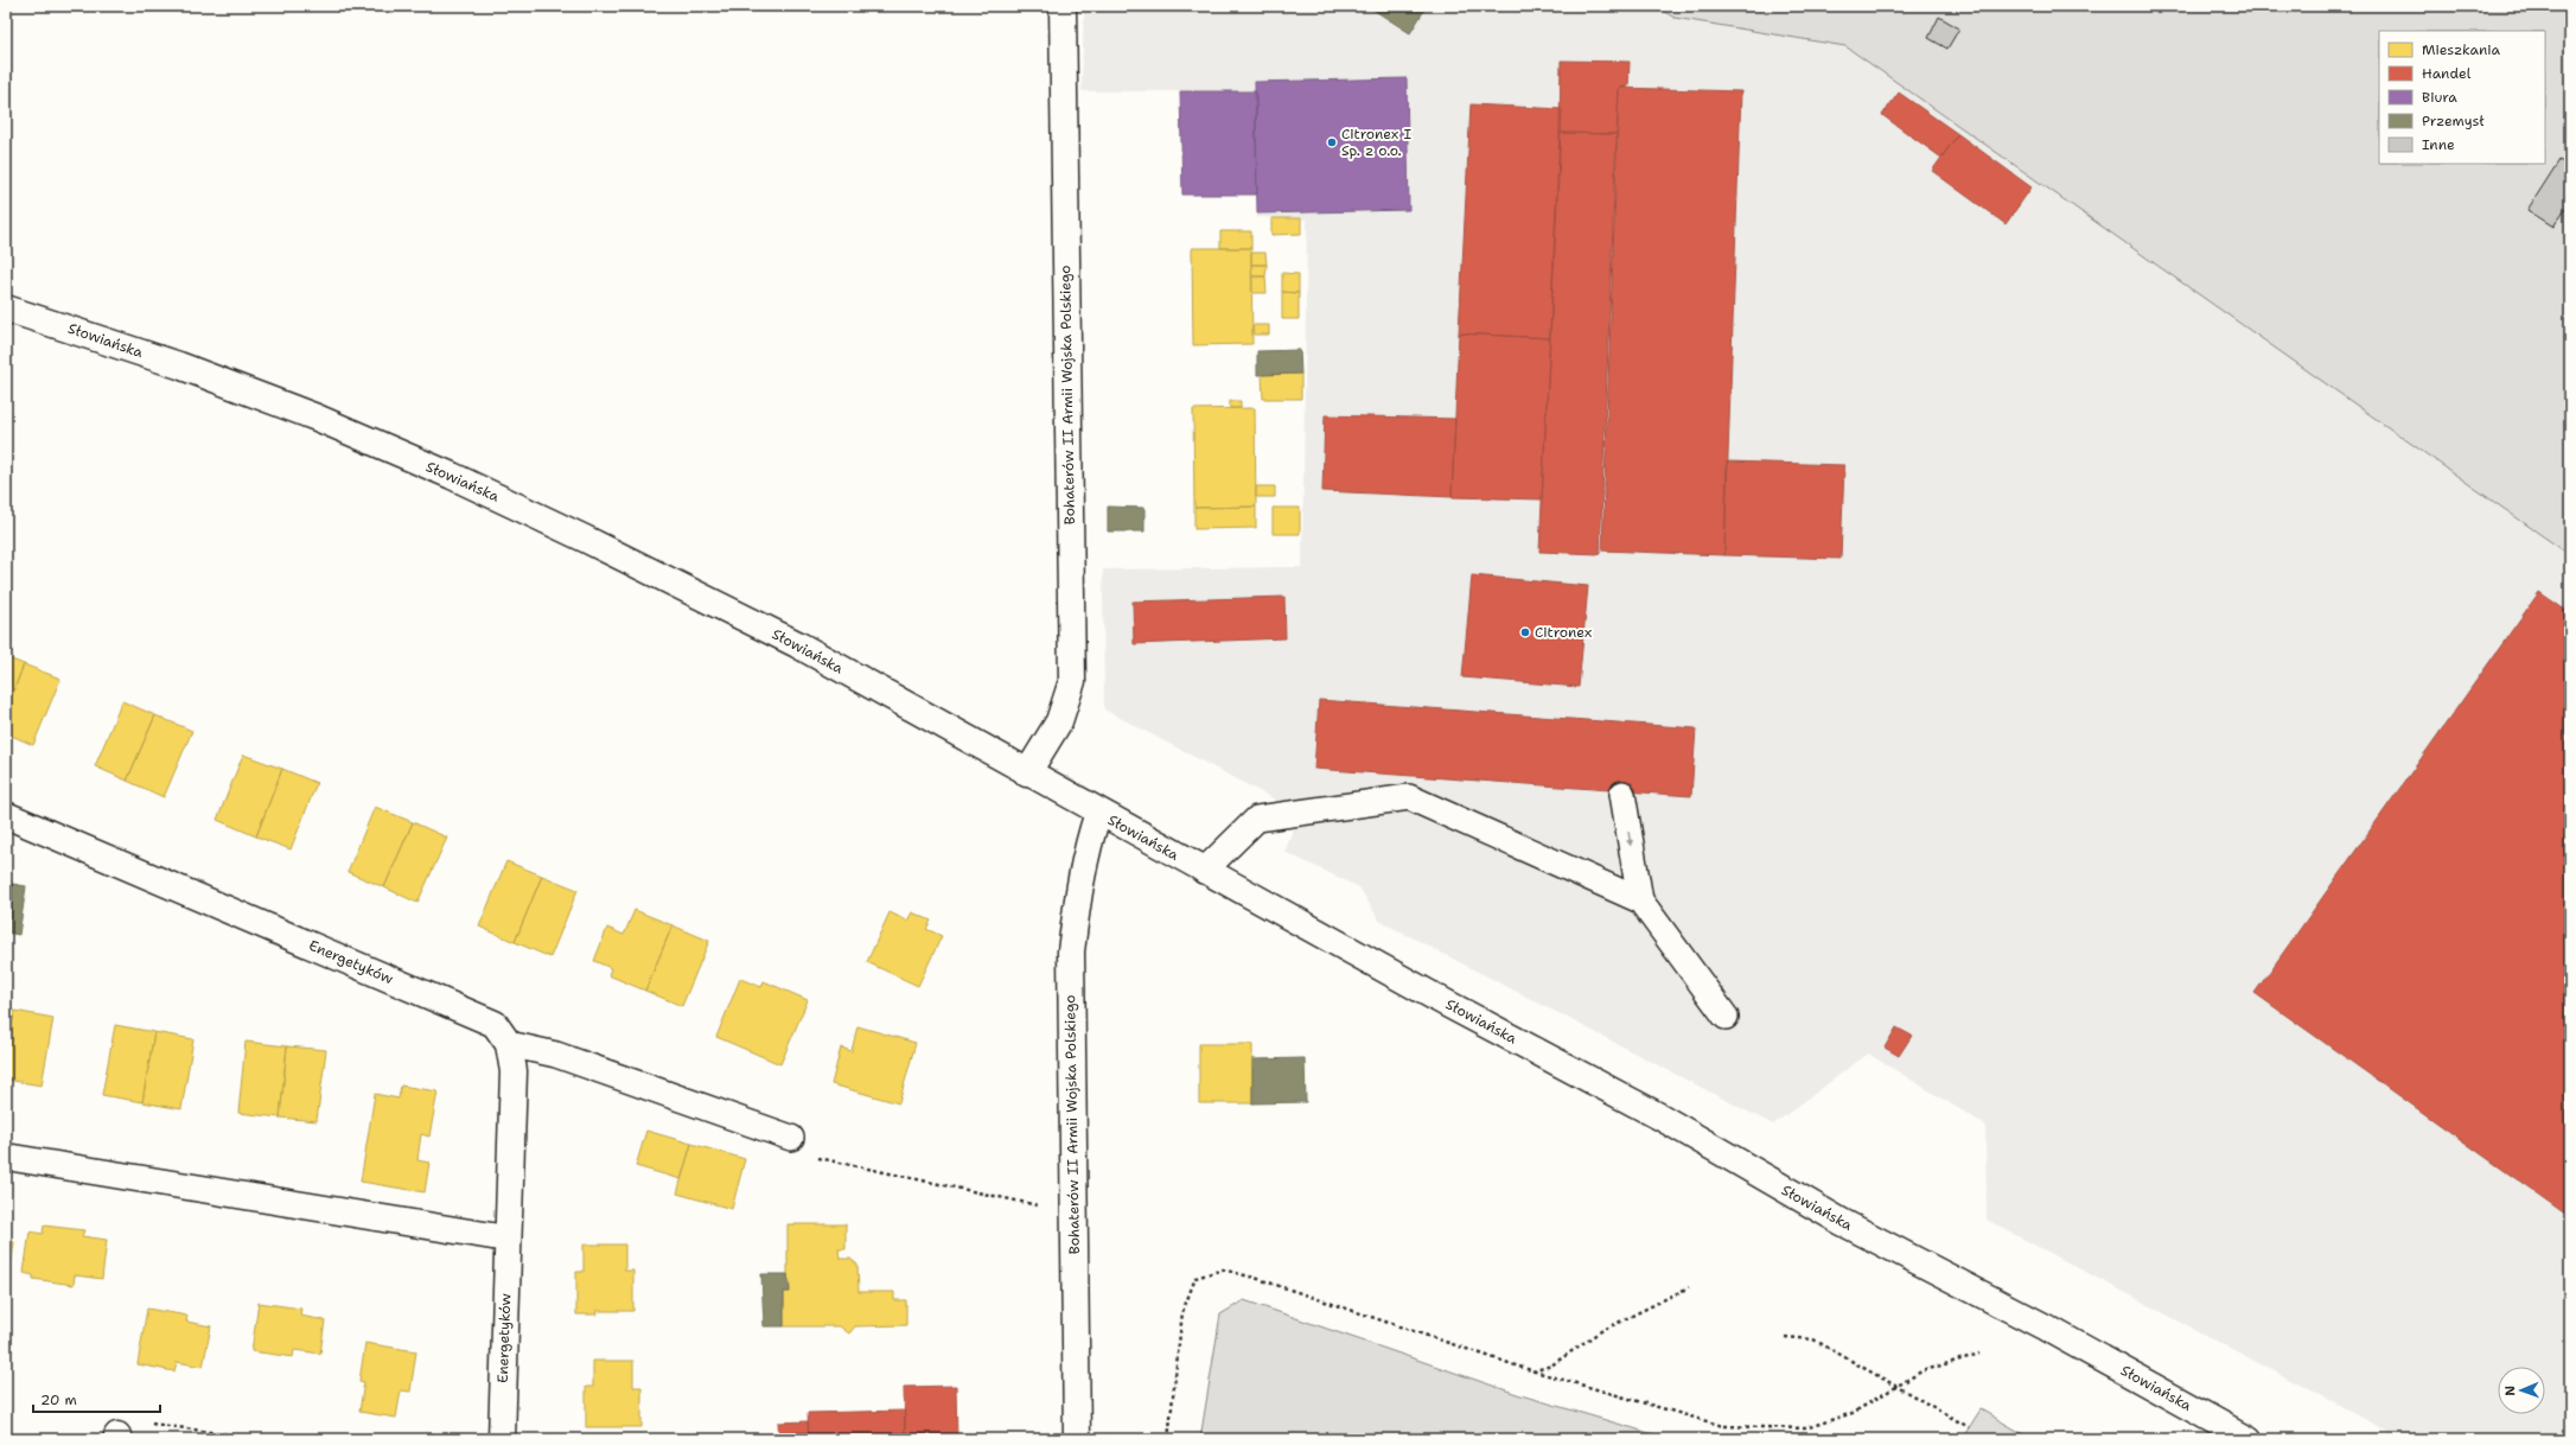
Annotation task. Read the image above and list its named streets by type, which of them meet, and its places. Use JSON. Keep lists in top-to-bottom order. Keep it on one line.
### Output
{"streets":{"street":["Słowiańska","Bohaterów II Armii Wojska Polskiego","Energetyków"]},"crossings":[["Słowiańska","Bohaterów II Armii Wojska Polskiego"]],"places":["Citronex I Sp. z o.o.","Citronex"],"legend":["Mieszkania","Handel","Biura","Przemysł","Inne"],"scale_bar":"20 m","north":"left"}
